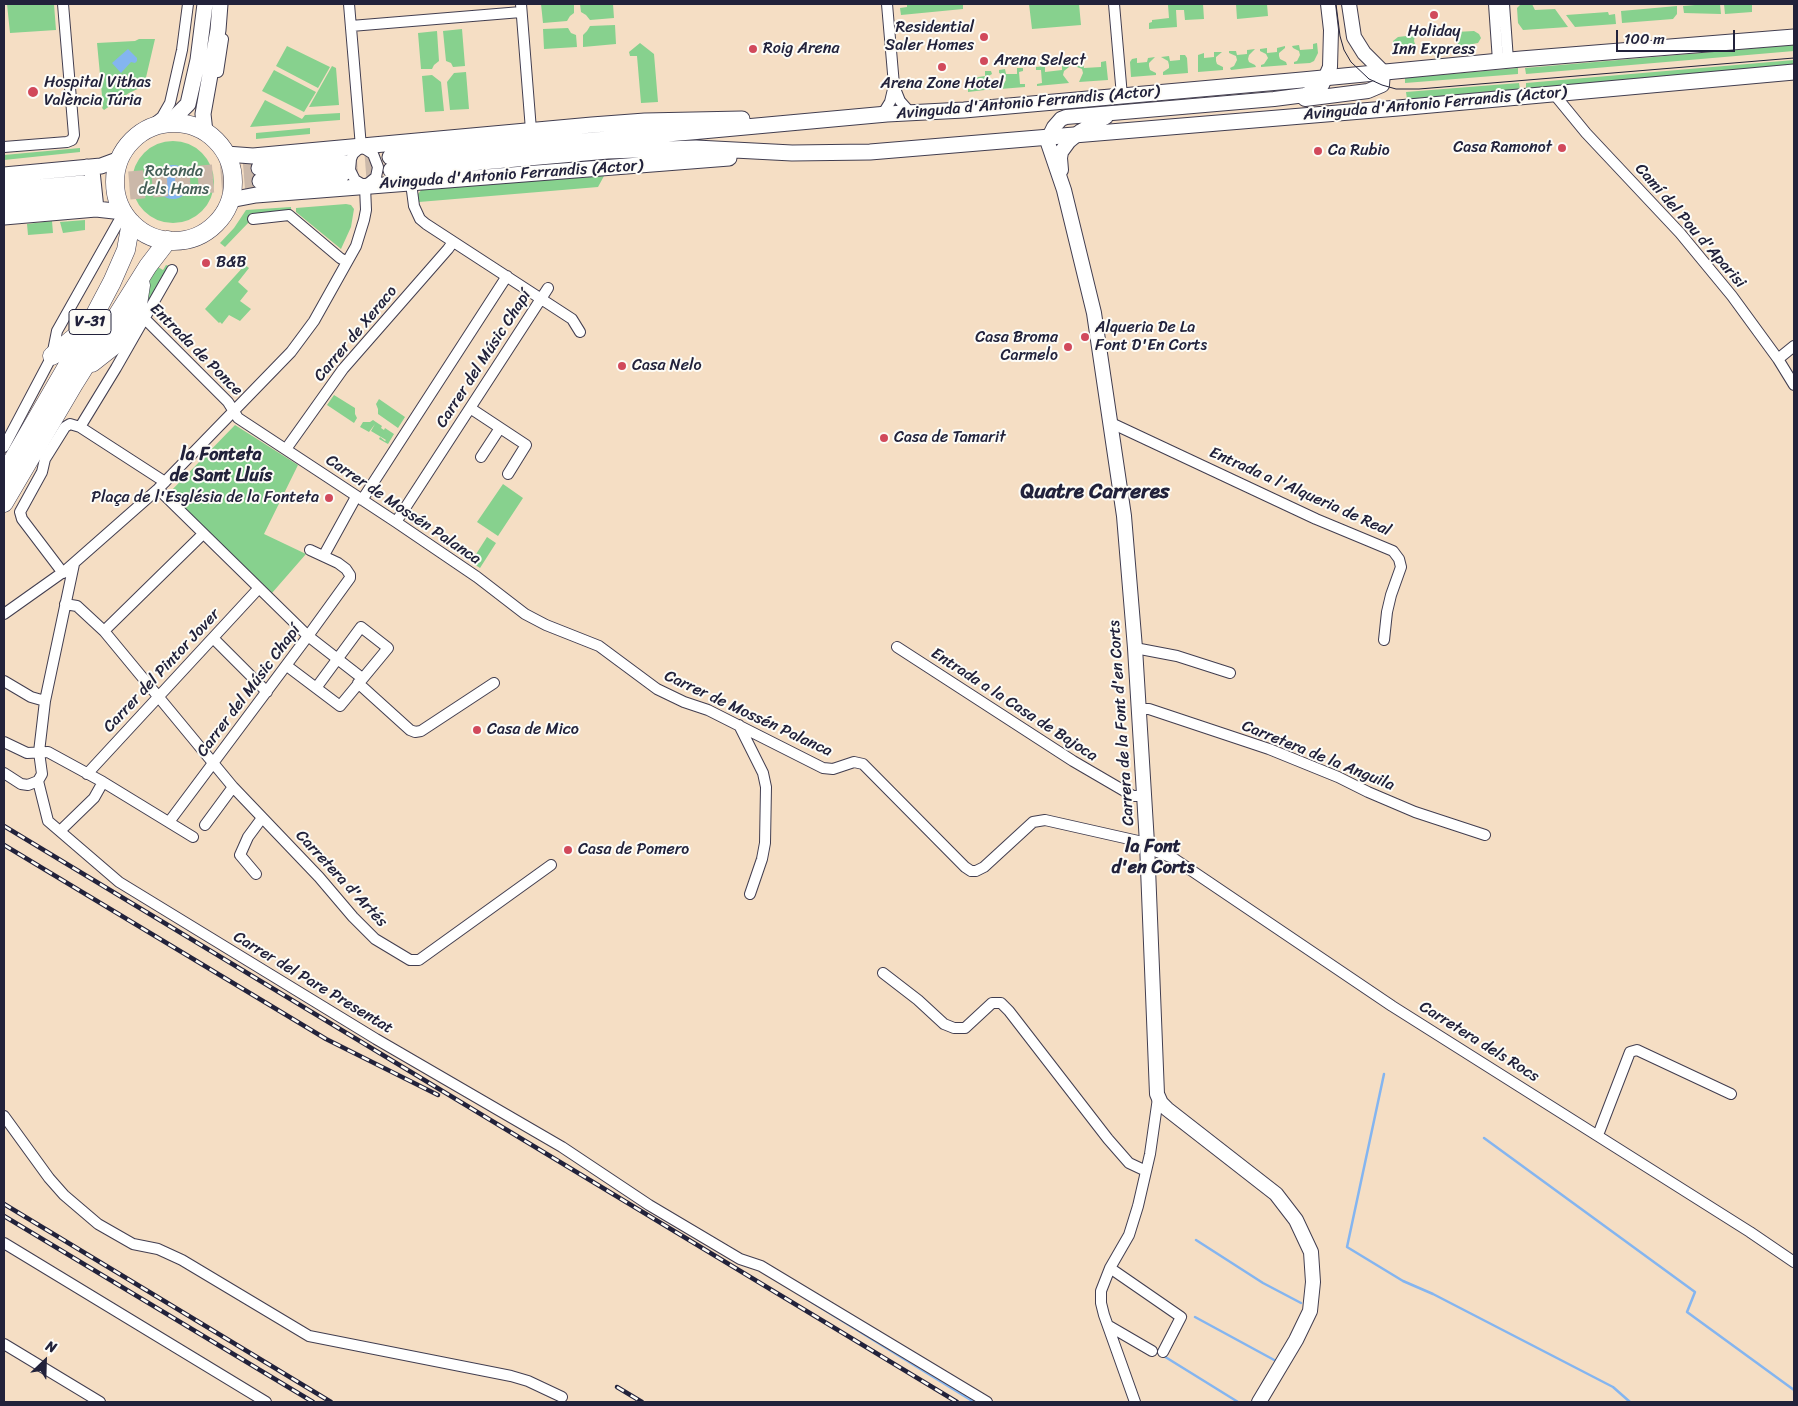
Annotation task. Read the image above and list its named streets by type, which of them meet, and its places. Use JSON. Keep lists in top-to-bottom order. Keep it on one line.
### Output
{"streets":{"highway":["V-31"],"main road":["Avinguda d'Antonio Ferrandis (Actor)"],"street":["Camí del Pou d'Aparisi","Carrer de Xeraco","Entrada de Ponce","Carrer del Músic Chapí","Entrada a l'Alqueria de Real","Carrer de Mossén Palanca","Carrer del Pintor Jover","Entrada a la Casa de Bajoca","Carrera de la Font d'en Corts","Carretera de la Anguila","Carretera d'Artés","Carrer del Pare Presentat","Carretera dels Rocs"]},"crossings":[["Avinguda d'Antonio Ferrandis (Actor)","Camí del Pou d'Aparisi"],["Avinguda d'Antonio Ferrandis (Actor)","V-31"],["Carrer de Xeraco","Carrer de Mossén Palanca"],["Entrada de Ponce","Carrer de Mossén Palanca"],["Carrer del Músic Chapí","Carrer de Mossén Palanca"],["Carrer del Músic Chapí","Carretera d'Artés"],["Entrada a l'Alqueria de Real","Carrera de la Font d'en Corts"],["Carrer de Mossén Palanca","Carrera de la Font d'en Corts"],["Carrer de Mossén Palanca","Carretera dels Rocs"],["Carrer del Pintor Jover","Carretera d'Artés"],["Entrada a la Casa de Bajoca","Carrera de la Font d'en Corts"],["Carrera de la Font d'en Corts","Carretera de la Anguila"],["Carrera de la Font d'en Corts","Carretera dels Rocs"],["Carretera d'Artés","Carrer del Pare Presentat"]],"districts":["la Fonteta de Sant Lluís","Quatre Carreres","la Font d'en Corts"],"parks":["Rotonda dels Hams"],"places":["Holiday Inn Express","Residential Saler Homes","Roig Arena","Arena Select","Arena Zone Hotel","Hospital Vithas València Túria","Casa Ramonot","Ca Rubio","B&B","Alqueria De La Font D'En Corts","Casa Broma Carmelo","Casa Nelo","Casa de Tamarit","Plaça de l'Església de la Fonteta","Casa de Mico","Casa de Pomero"],"scale_bar":"100 m","north":"top right"}
